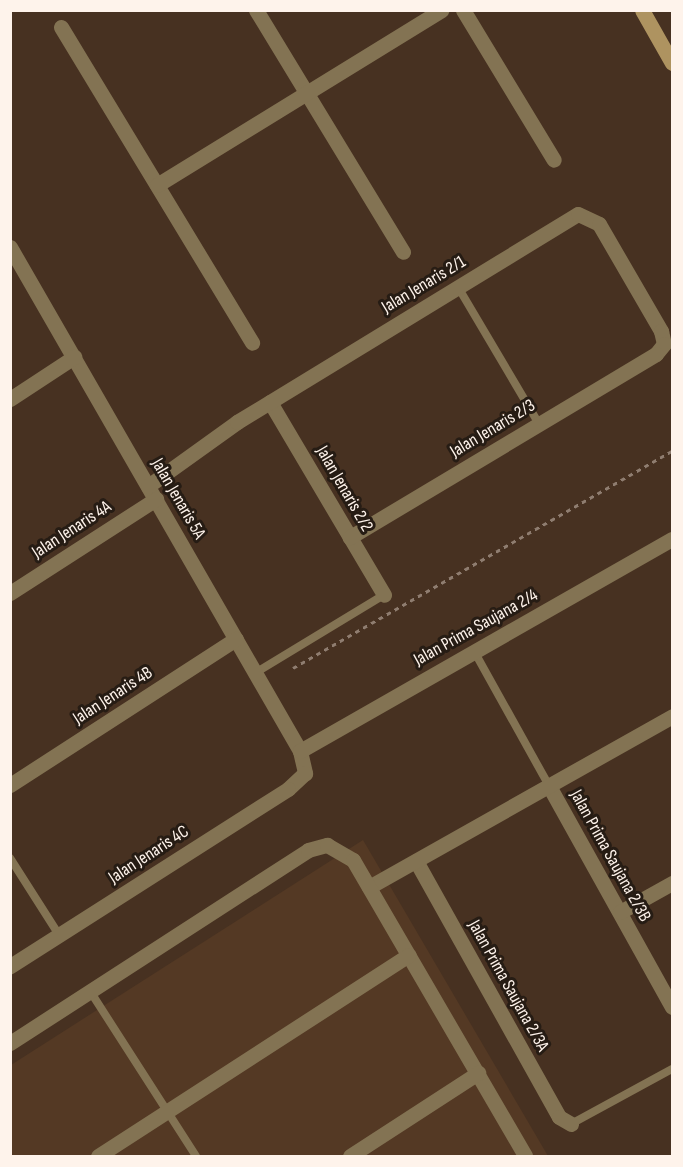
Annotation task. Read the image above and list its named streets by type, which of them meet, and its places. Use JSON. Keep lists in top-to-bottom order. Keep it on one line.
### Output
{"streets":{"street":["Jalan Jenaris 2/1","Jalan Jenaris 2/3","Jalan Jenaris 2/2","Jalan Jenaris 5A","Jalan Jenaris 4A","Jalan Prima Saujana 2/4","Jalan Jenaris 4B","Jalan Jenaris 4C","Jalan Prima Saujana 2/3B","Jalan Prima Saujana 2/3A"]},"crossings":[["Jalan Jenaris 2/1","Jalan Jenaris 2/3"],["Jalan Jenaris 2/1","Jalan Jenaris 2/2"],["Jalan Jenaris 2/1","Jalan Jenaris 5A"],["Jalan Jenaris 2/3","Jalan Jenaris 2/2"],["Jalan Jenaris 5A","Jalan Jenaris 4A"],["Jalan Jenaris 5A","Jalan Prima Saujana 2/4"],["Jalan Jenaris 5A","Jalan Jenaris 4B"],["Jalan Jenaris 5A","Jalan Jenaris 4C"]]}
